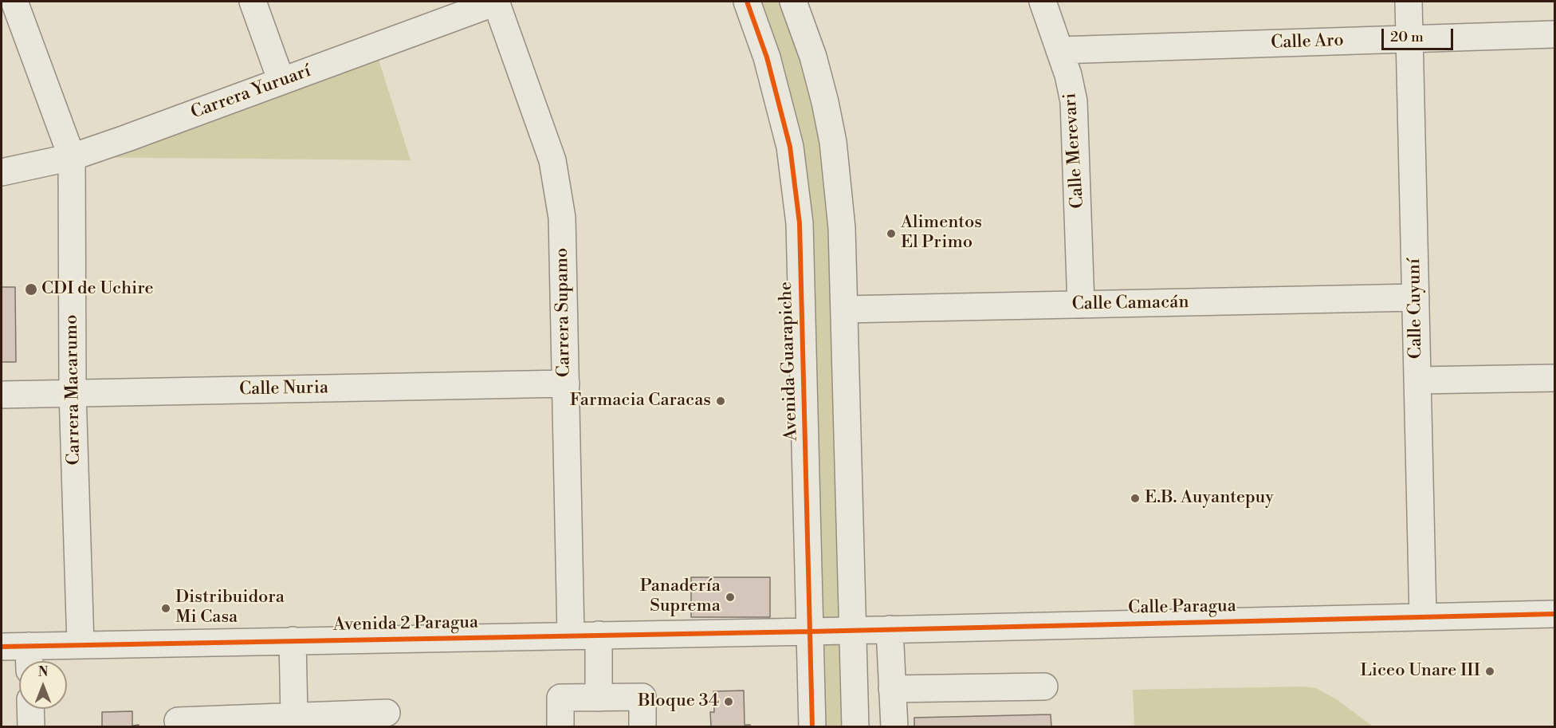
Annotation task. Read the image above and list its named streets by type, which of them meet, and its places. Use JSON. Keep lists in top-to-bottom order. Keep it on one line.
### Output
{"streets":{"street":["Calle Aro","Carrera Yuruarí","Calle Merevari","Calle Camacán","Calle Cuyuní","Carrera Supamo","Avenida Guarapiche","Calle Nuria","Carrera Macarumo","Calle Paragua","Avenida 2 Paragua"]},"crossings":[["Calle Aro","Calle Merevari"],["Calle Aro","Calle Cuyuní"],["Carrera Yuruarí","Carrera Supamo"],["Carrera Yuruarí","Carrera Macarumo"],["Calle Merevari","Calle Camacán"],["Calle Camacán","Calle Cuyuní"],["Calle Cuyuní","Calle Paragua"],["Carrera Supamo","Calle Nuria"],["Carrera Supamo","Avenida 2 Paragua"],["Avenida Guarapiche","Calle Paragua"],["Avenida Guarapiche","Avenida 2 Paragua"],["Calle Nuria","Carrera Macarumo"],["Carrera Macarumo","Avenida 2 Paragua"],["Calle Paragua","Avenida 2 Paragua"]],"places":["Alimentos El Primo","CDI de Uchire","Farmacia Caracas","E.B. Auyantepuy","Panadería Suprema","Distribuidora Mi Casa","Liceo Unare III","Bloque 34"],"scale_bar":"20 m","north":"top"}
